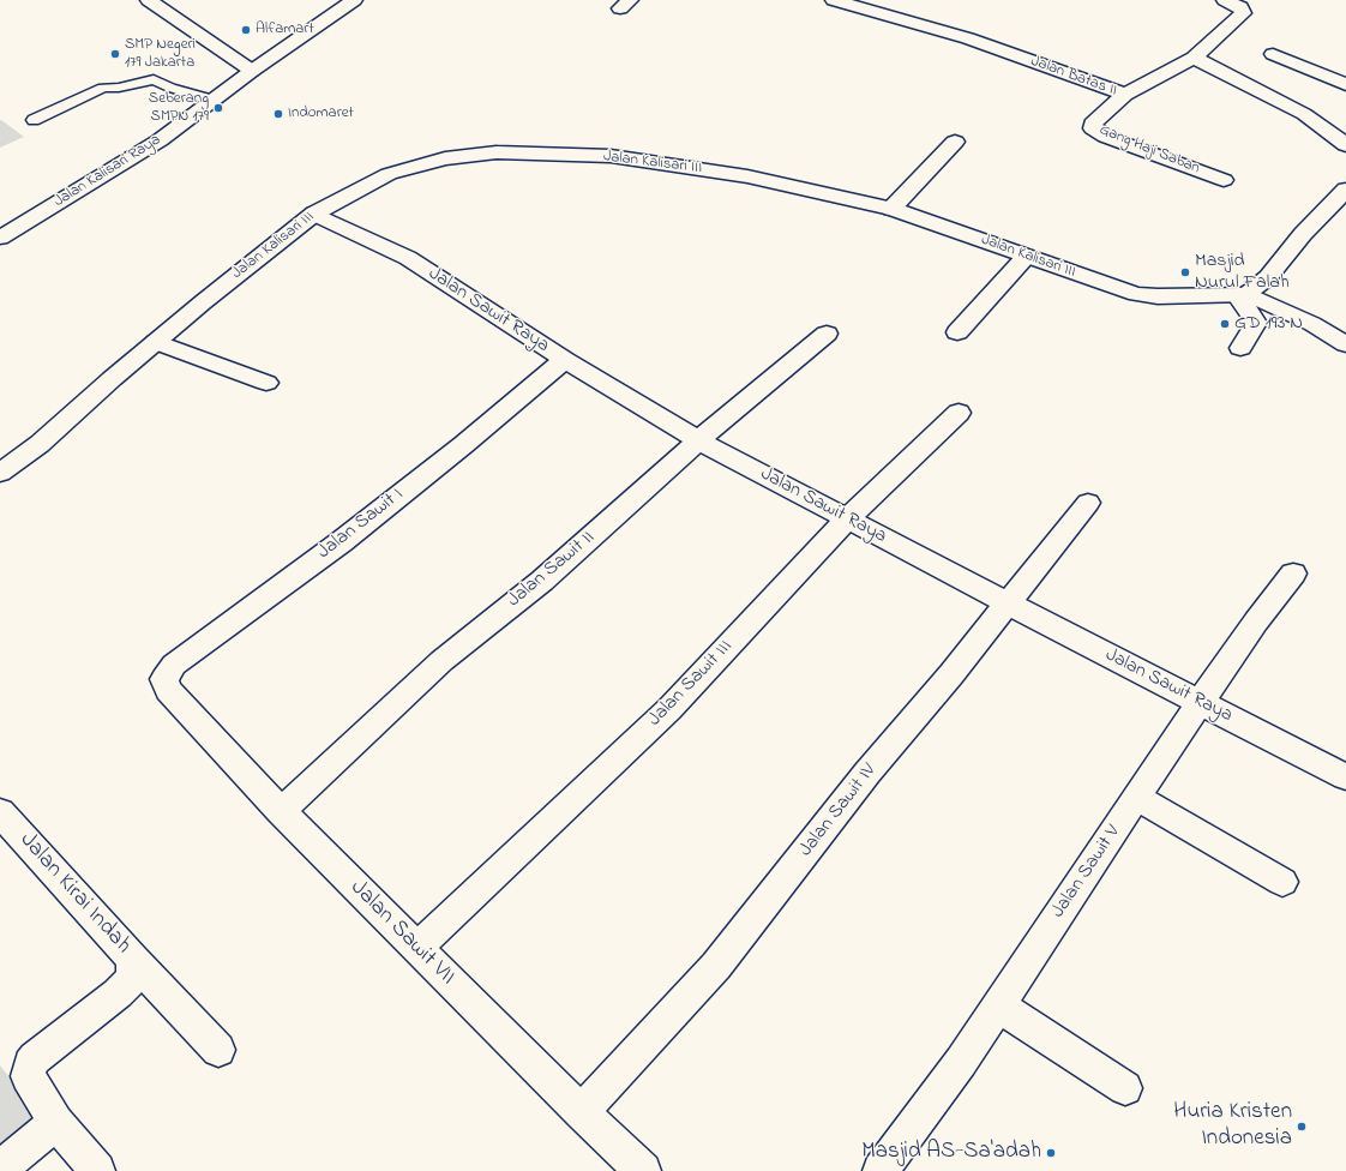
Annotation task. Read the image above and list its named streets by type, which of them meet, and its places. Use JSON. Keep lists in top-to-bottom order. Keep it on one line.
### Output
{"streets":{"street":["Jalan Batas II","Gang Haji Saban","Jalan Kalisari III","Jalan Kalisari Raya","Jalan Sawit Raya","Jalan Sawit I","Jalan Sawit II","Jalan Sawit III","Jalan Sawit IV","Jalan Sawit V","Jalan Kirai Indah","Jalan Sawit VII"]},"crossings":[["Jalan Batas II","Gang Haji Saban"],["Jalan Kalisari III","Jalan Sawit Raya"],["Jalan Sawit Raya","Jalan Sawit I"],["Jalan Sawit Raya","Jalan Sawit II"],["Jalan Sawit Raya","Jalan Sawit III"],["Jalan Sawit Raya","Jalan Sawit IV"],["Jalan Sawit Raya","Jalan Sawit V"],["Jalan Sawit I","Jalan Sawit VII"],["Jalan Sawit II","Jalan Sawit VII"],["Jalan Sawit III","Jalan Sawit VII"],["Jalan Sawit IV","Jalan Sawit VII"]],"places":["Alfamart","SMP Negeri 179 Jakarta","Seberang SMPN 179","Indomaret","Masjid Nurul Falah","GD 193 N","Huria Kristen Indonesia","Masjid AS-Sa'adah"]}
